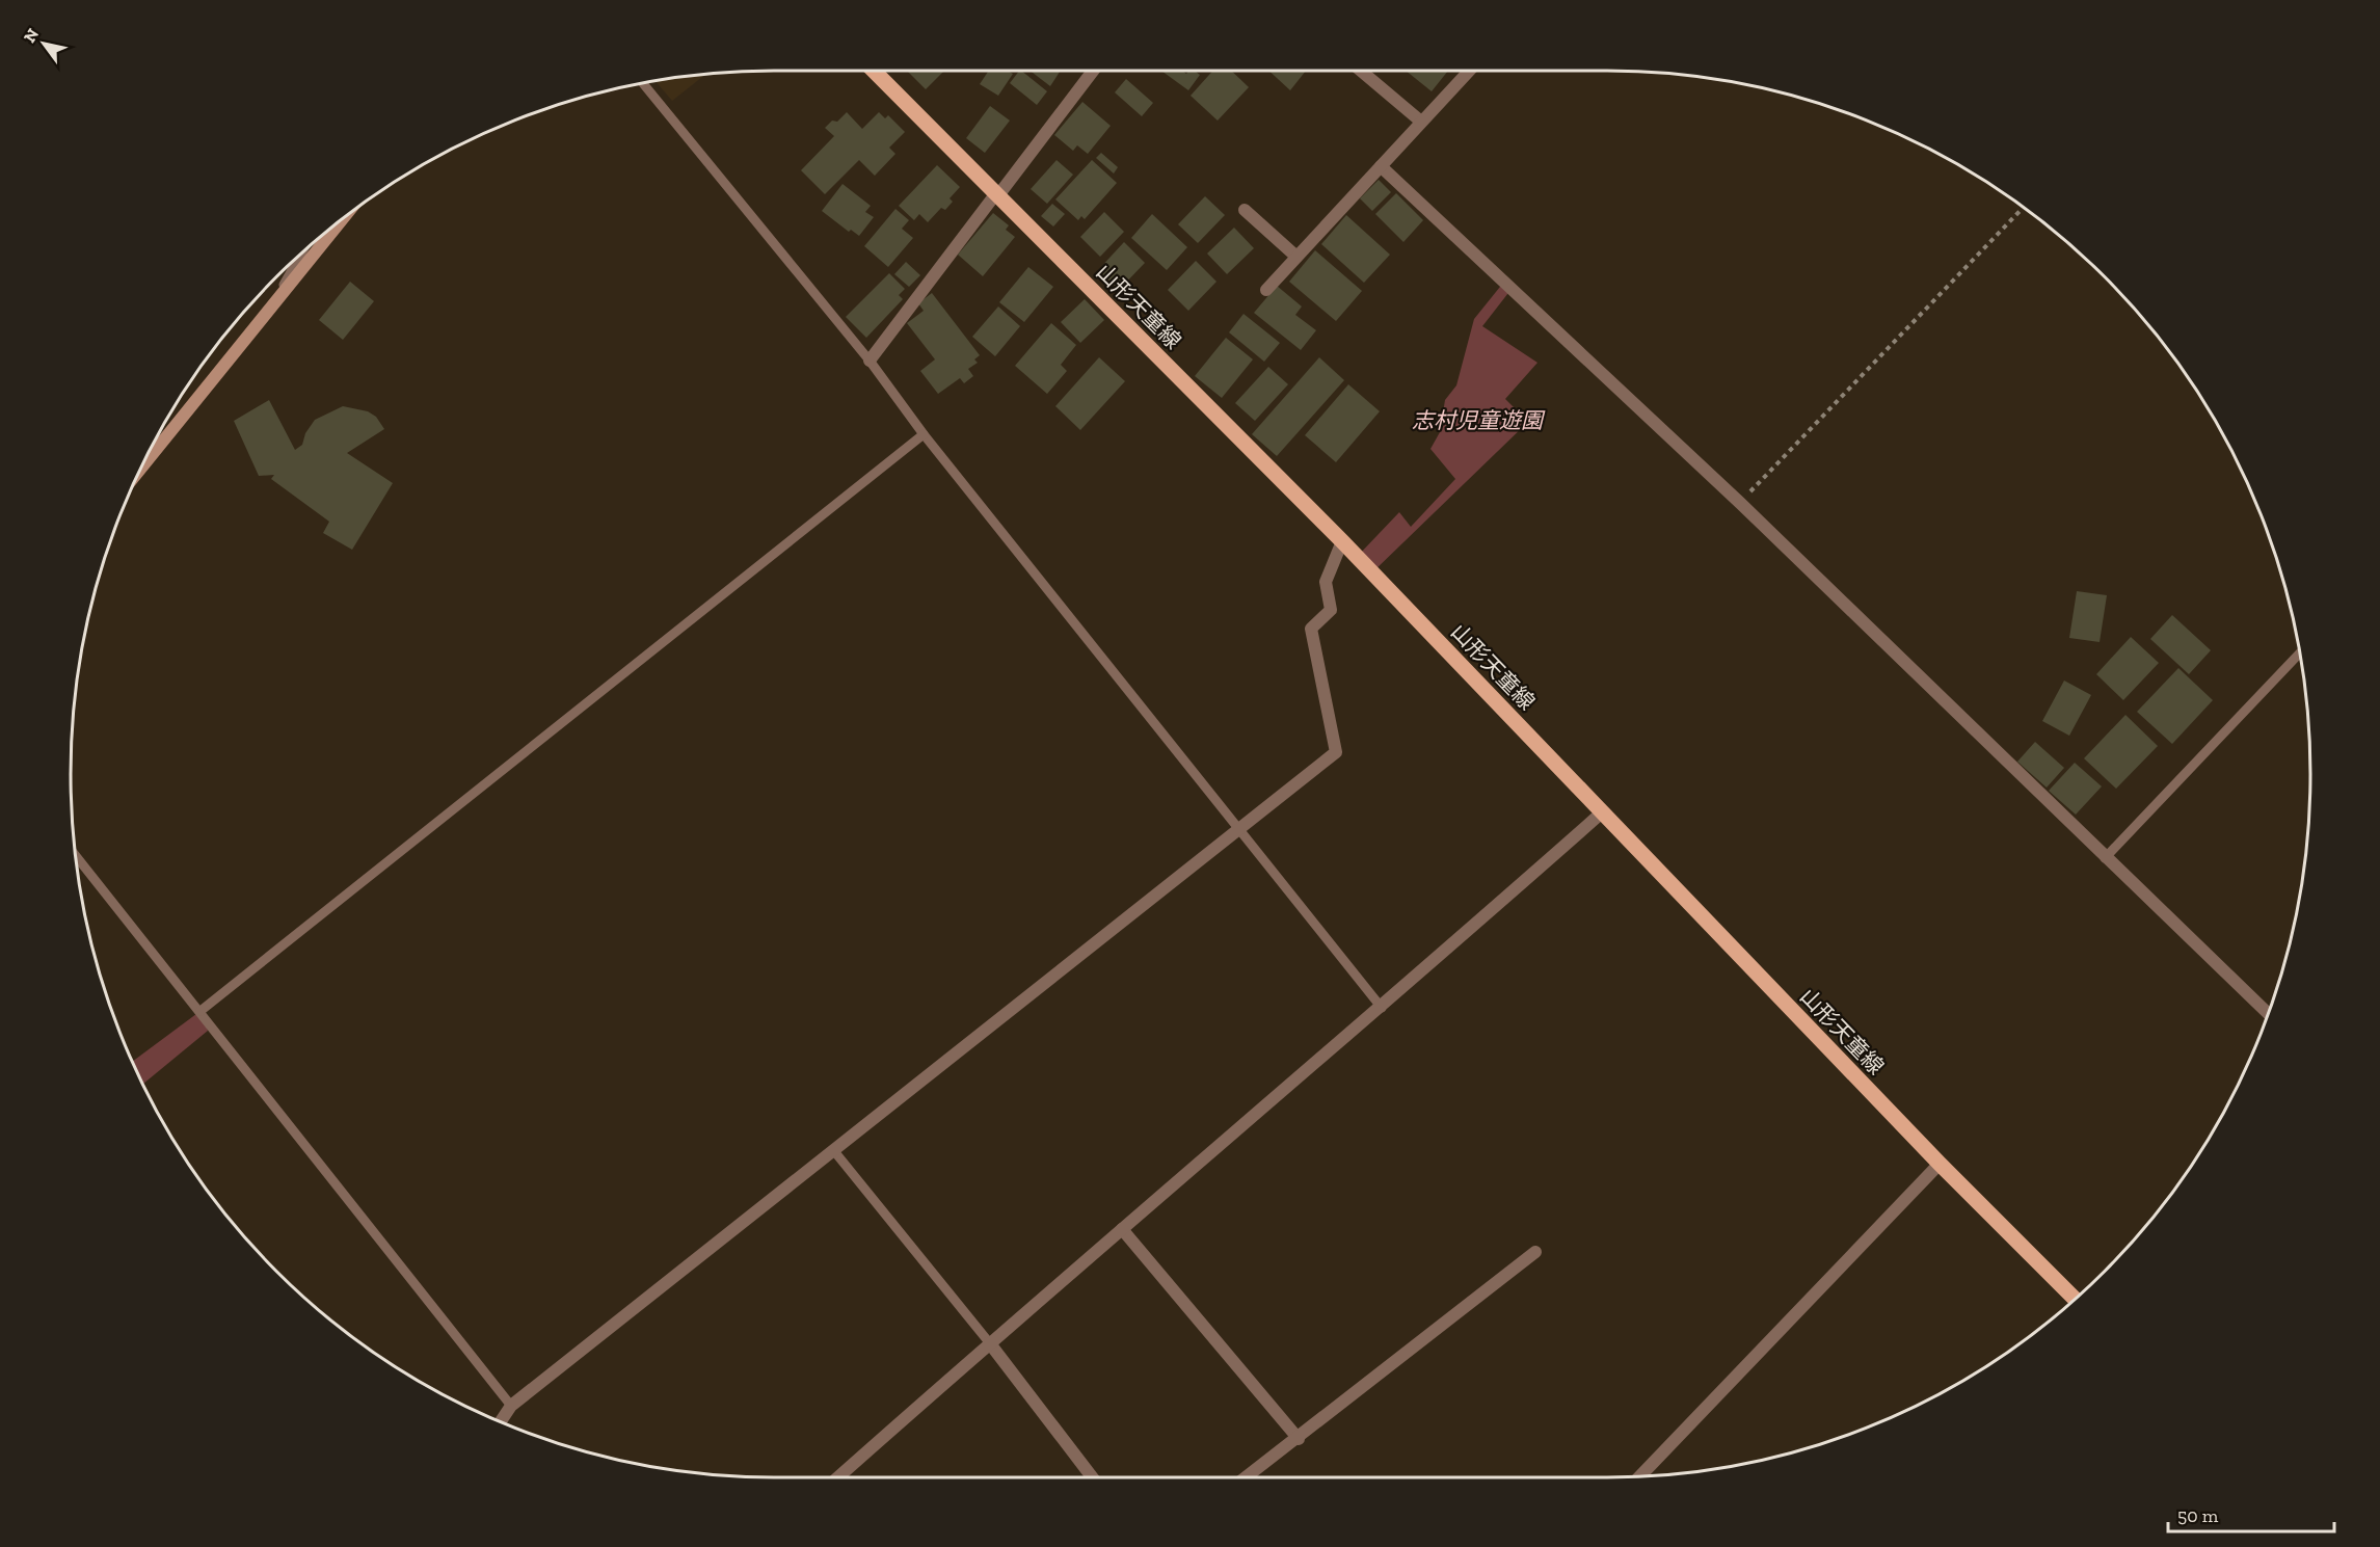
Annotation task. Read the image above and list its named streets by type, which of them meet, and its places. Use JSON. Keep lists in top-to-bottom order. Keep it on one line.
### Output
{"streets":{"main road":["山形天童線"]},"parks":["志村児童遊園"],"scale_bar":"50 m","north":"top left"}
